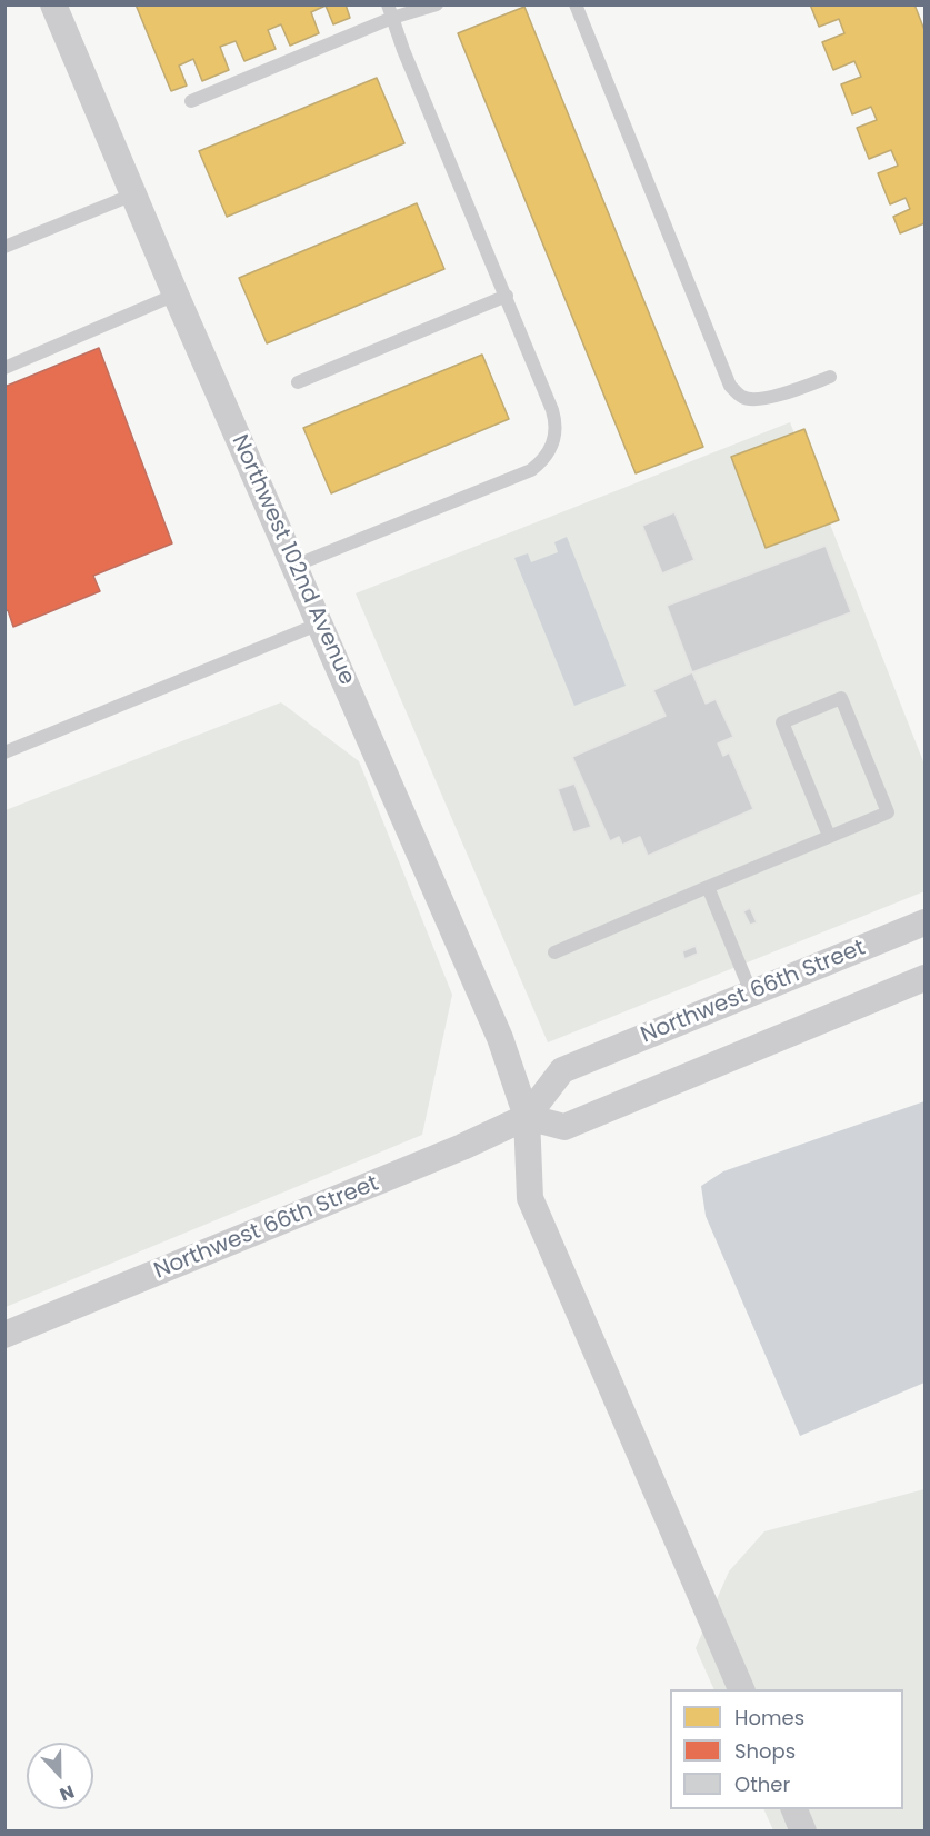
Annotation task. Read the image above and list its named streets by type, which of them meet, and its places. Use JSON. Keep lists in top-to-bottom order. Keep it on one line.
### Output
{"streets":{"street":["Northwest 102nd Avenue","Northwest 66th Street"]},"crossings":[["Northwest 102nd Avenue","Northwest 66th Street"]],"legend":["Homes","Shops","Other"],"north":"bottom"}
